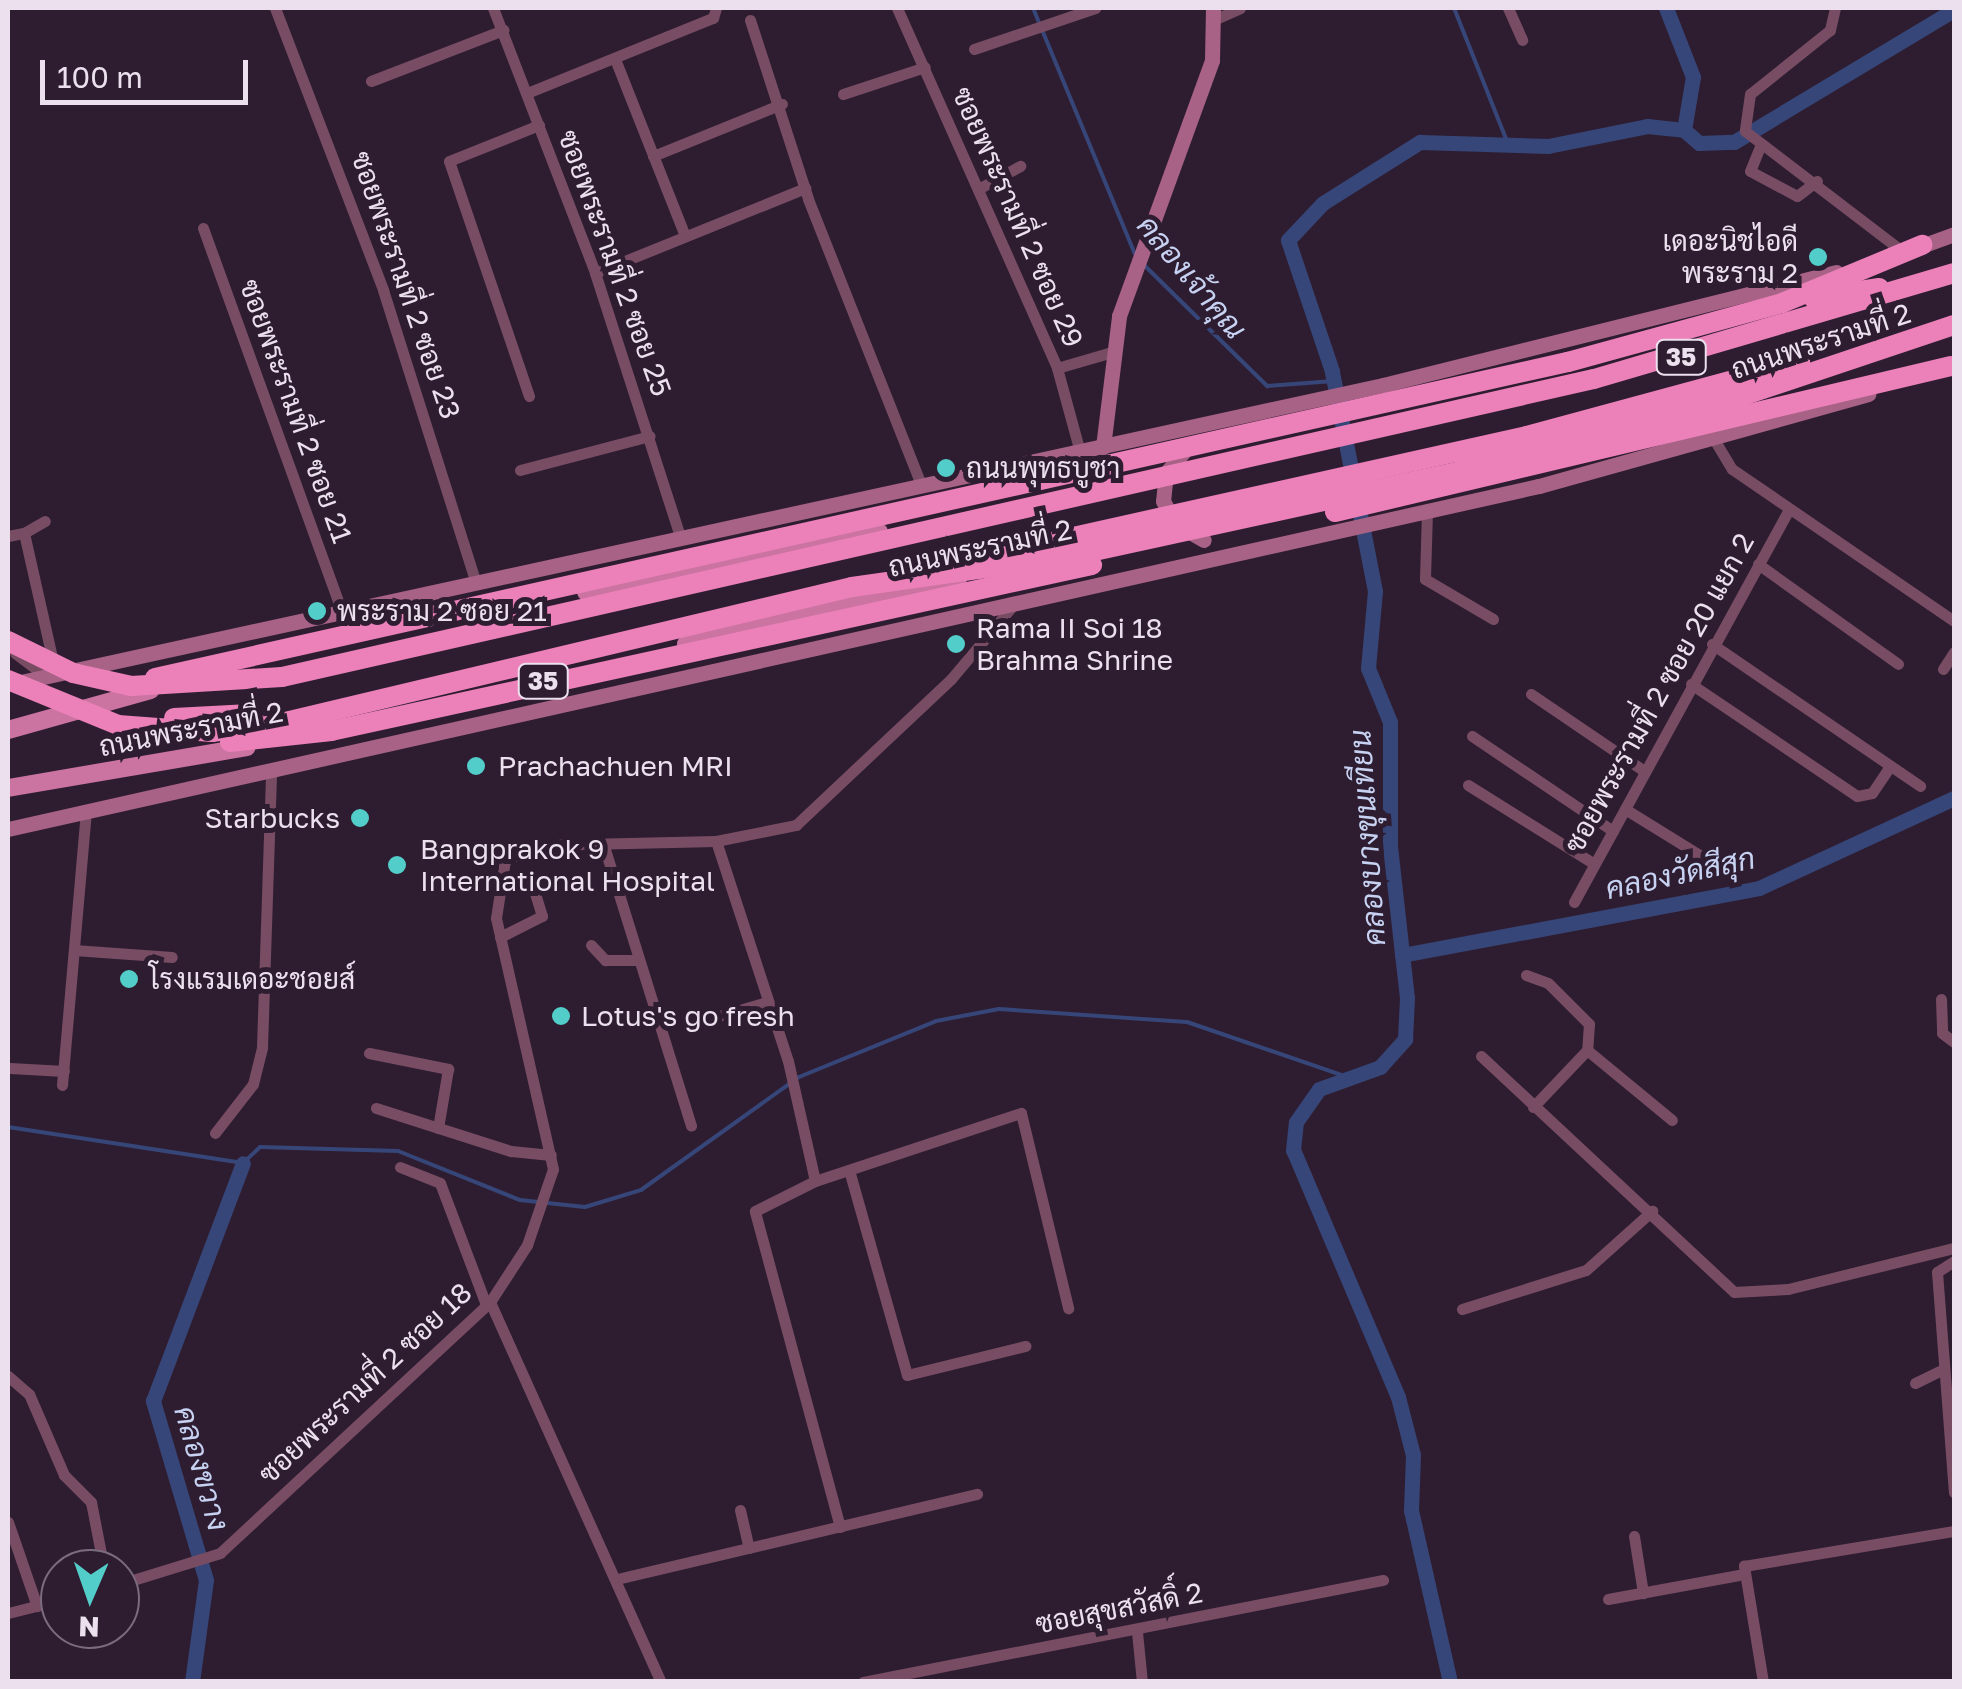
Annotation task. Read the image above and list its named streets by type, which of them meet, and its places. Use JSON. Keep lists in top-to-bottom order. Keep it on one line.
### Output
{"streets":{"highway":["ถนนพระรามที่ 2","35"],"street":["ซอยพระรามที่ 2 ซอย 29","ซอยพระรามที่ 2 ซอย 25","ซอยพระรามที่ 2 ซอย 23","ซอยพระรามที่ 2 ซอย 21","ซอยพระรามที่ 2 ซอย 20 แยก 2","ซอยพระรามที่ 2 ซอย 18","ซอยสุขสวัสดิ์ 2"]},"crossings":[["ซอยพระรามที่ 2 ซอย 29","35"],["ซอยพระรามที่ 2 ซอย 25","35"],["ซอยพระรามที่ 2 ซอย 23","35"],["35","ซอยพระรามที่ 2 ซอย 21"],["35","ซอยพระรามที่ 2 ซอย 18"]],"water":["คลองเจ้าคุณ","คลองบางขุนเทียน","คลองวัดสีสุก","คลองขวาง"],"places":["เดอะนิชไอดี พระราม 2","ถนนพุทธบูชา","พระราม 2 ซอย 21","Rama II Soi 18 Brahma Shrine","Prachachuen MRI","Starbucks","Bangprakok 9 International Hospital","โรงแรมเดอะชอยส์","Lotus's go fresh"],"scale_bar":"100 m","north":"bottom"}
